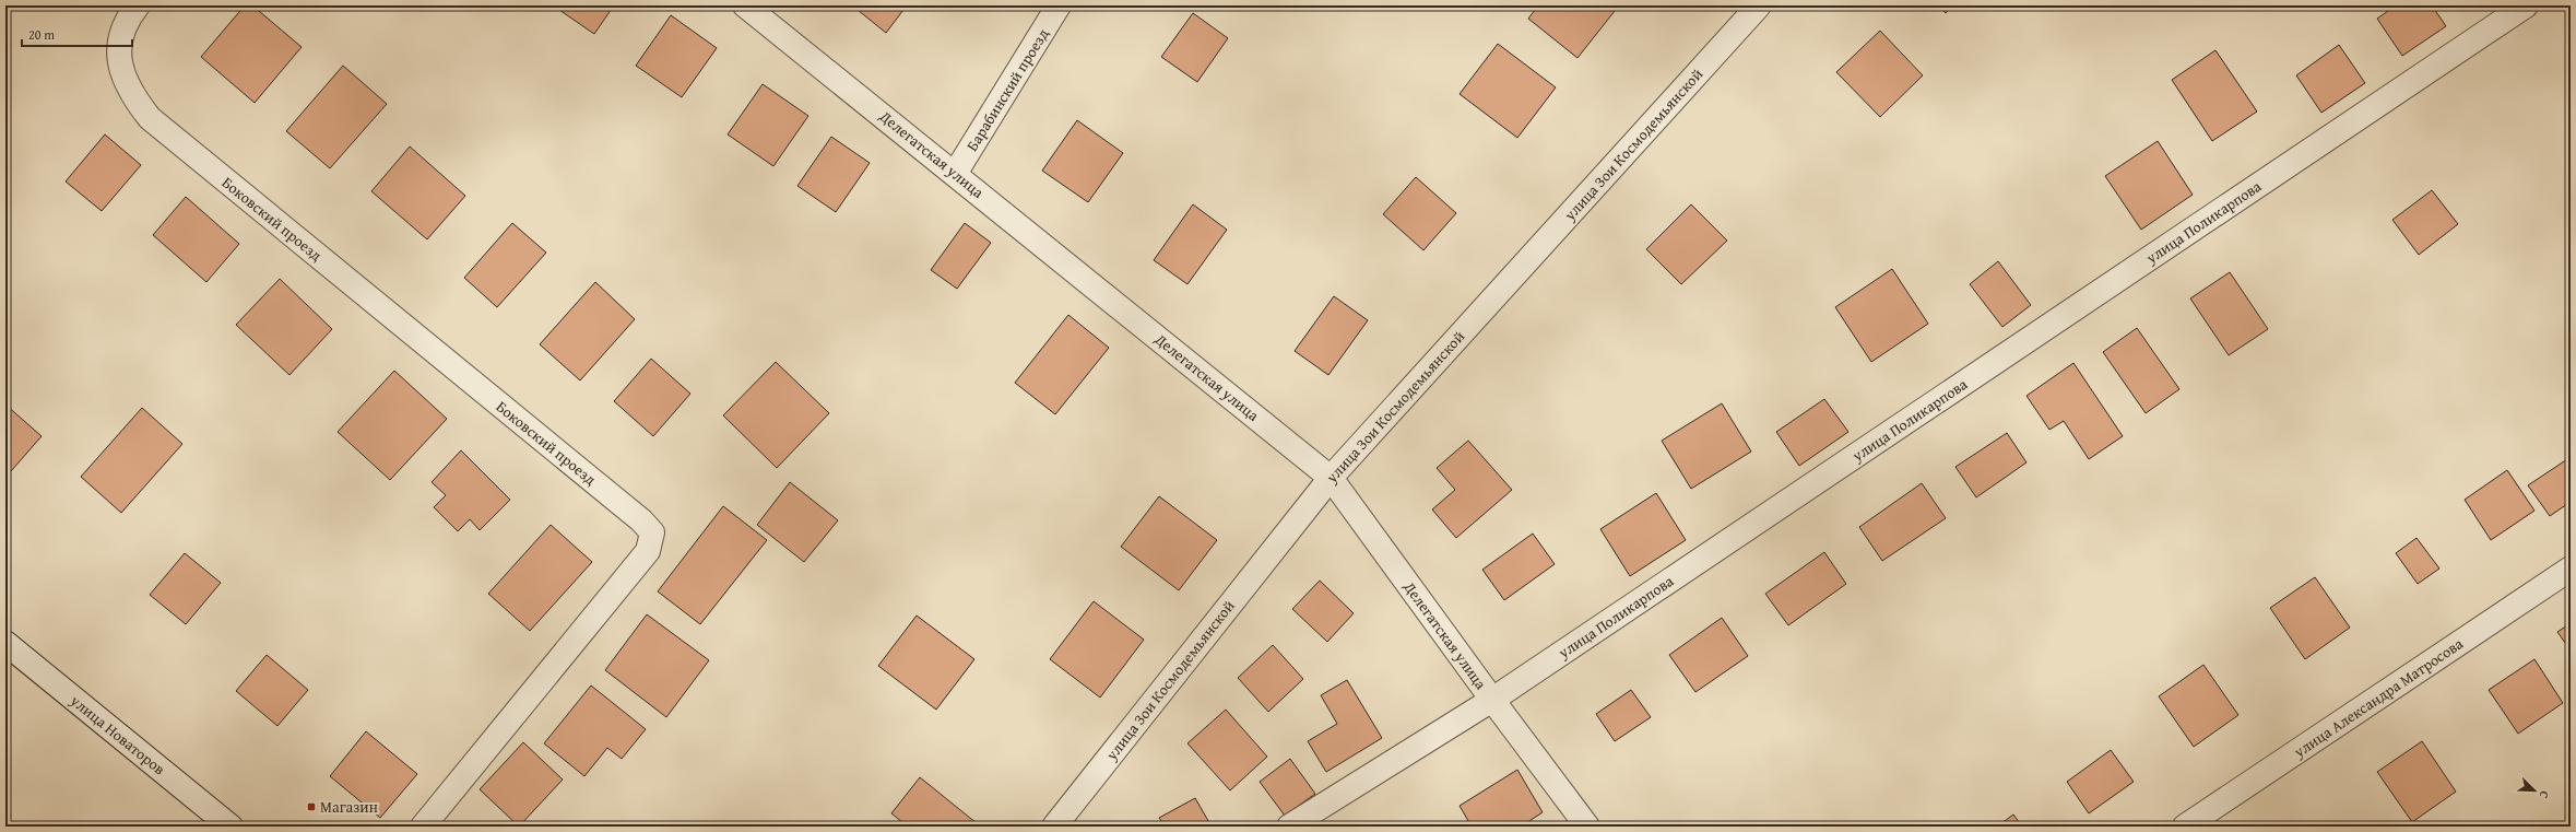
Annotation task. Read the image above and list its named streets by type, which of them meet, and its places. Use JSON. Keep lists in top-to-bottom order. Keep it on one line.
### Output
{"streets":{"street":["Барабинский проезд","улица Зои Космодемьянской","Делегатская улица","Боковский проезд","улица Поликарпова","улица Александра Матросова","улица Новаторов"]},"crossings":[["Барабинский проезд","Делегатская улица"],["улица Зои Космодемьянской","Делегатская улица"],["Делегатская улица","улица Поликарпова"]],"places":{"transit":["Магазин"]},"scale_bar":"20 m","north":"bottom right"}
